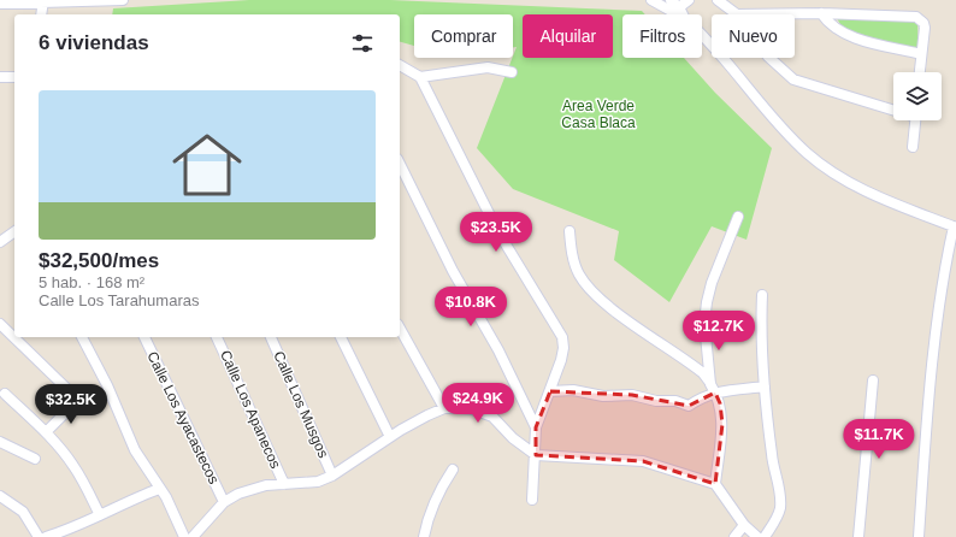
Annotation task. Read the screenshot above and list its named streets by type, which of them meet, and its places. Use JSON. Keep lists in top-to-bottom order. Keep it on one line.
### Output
{"streets":{"street":["Calle Los Musgos","Calle Los Apanecos","Calle Los Ayacastecos"]},"parks":["Area Verde Casa Blaca"],"page":{"chip":["Comprar","Alquilar","Filtros","Nuevo"],"heading":"6 viviendas","list":[{"name":"$32,500/mes","note":"5 hab. · 168 m² · Calle Los Tarahumaras"}],"price":["$23.5K","$10.8K","$12.7K","$24.9K","$32.5K","$11.7K"]}}
